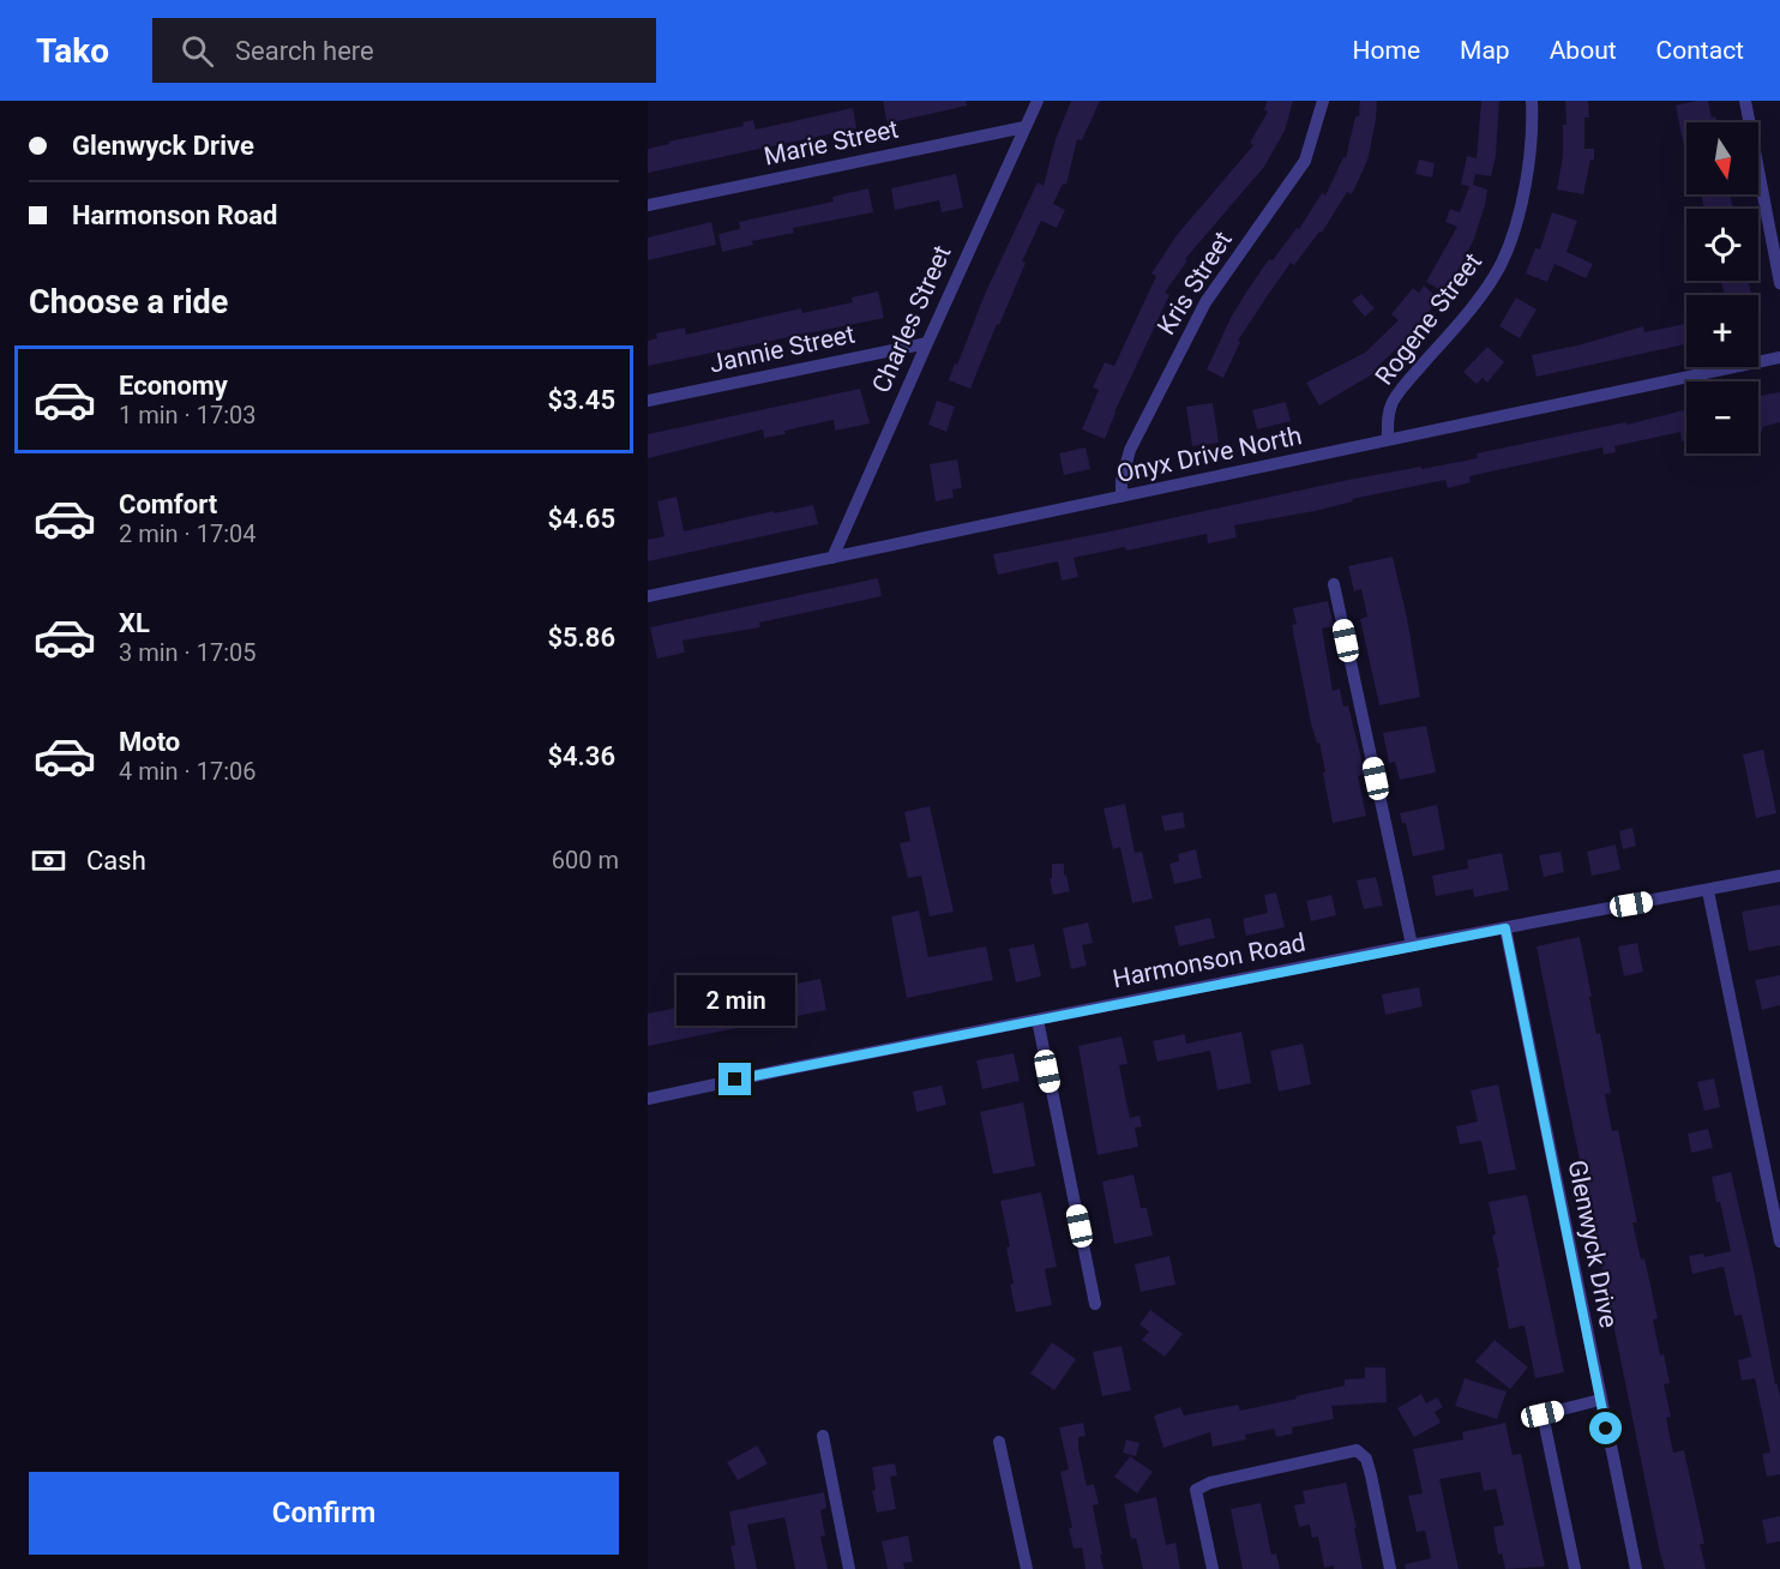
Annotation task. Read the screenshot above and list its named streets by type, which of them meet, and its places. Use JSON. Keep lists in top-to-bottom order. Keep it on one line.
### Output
{"streets":{"street":["Marie Street","Kris Street","Charles Street","Rogene Street","Jannie Street","Onyx Drive North","Harmonson Road","Glenwyck Drive"]},"crossings":[["Marie Street","Charles Street"],["Kris Street","Onyx Drive North"],["Charles Street","Jannie Street"],["Charles Street","Onyx Drive North"],["Rogene Street","Onyx Drive North"],["Harmonson Road","Glenwyck Drive"]],"north":"bottom","page":{"header":"Tako","search":"Search here","nav":["Home","Map","About","Contact"],"banner":["Glenwyck Drive","Harmonson Road"],"map_buttons":["+","−"],"heading":"Choose a ride","list":[{"name":"Economy","note":"1 min · 17:03","value":"$3.45"},{"name":"Comfort","note":"2 min · 17:04","value":"$4.65"},{"name":"XL","note":"3 min · 17:05","value":"$5.86"},{"name":"Moto","note":"4 min · 17:06","value":"$4.36"}],"pay":["Cash","600 m"],"bubble":"2 min","buttons":"Confirm"}}
